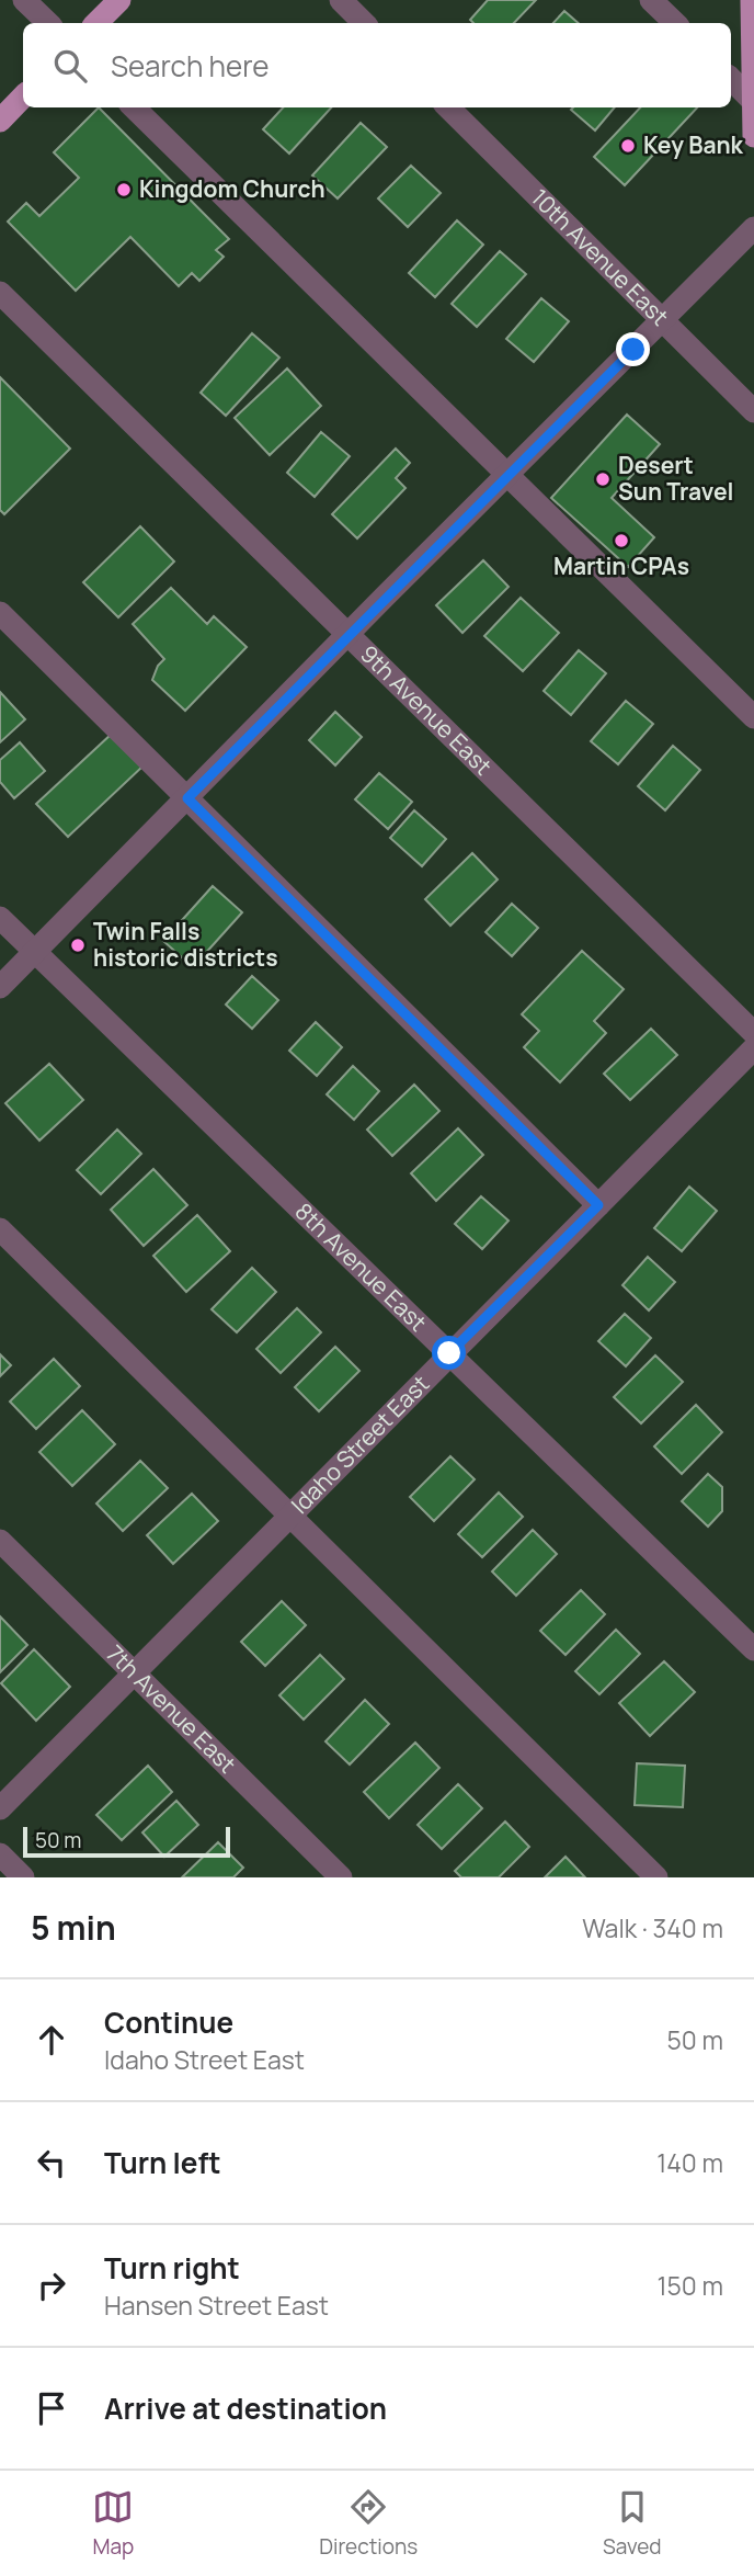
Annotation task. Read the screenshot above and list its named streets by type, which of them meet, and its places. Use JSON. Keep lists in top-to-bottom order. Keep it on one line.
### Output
{"streets":{"street":["10th Avenue East","9th Avenue East","8th Avenue East","Idaho Street East","7th Avenue East"]},"crossings":[["8th Avenue East","Idaho Street East"],["Idaho Street East","7th Avenue East"]],"places":["Key Bank","Kingdom Church","Desert Sun Travel","Martin CPAs","Twin Falls historic districts"],"scale_bar":"50 m","page":{"search":"Search here","scale":"50 m","heading":["5 min","Walk · 340 m"],"list":[["Continue","Idaho Street East","50 m"],["Turn left","140 m"],["Turn right","Hansen Street East","150 m"],"Arrive at destination"],"nav":["Map","Directions","Saved"]}}
